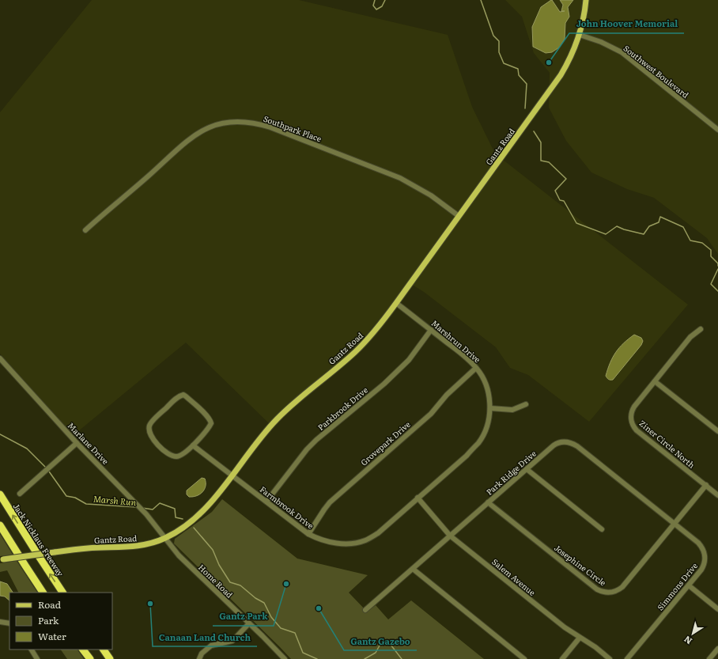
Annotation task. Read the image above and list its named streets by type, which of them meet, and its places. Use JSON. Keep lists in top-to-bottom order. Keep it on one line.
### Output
{"streets":{"highway":["Jack Nicklaus Freeway"],"main road":["Gantz Road"],"street":["Southwest Boulevard","Southpark Place","Marshrun Drive","Parkbrook Drive","Marlane Drive","Grovepark Drive","Ziner Circle North","Park Ridge Drive","Farmbrook Drive","Josephine Circle","Salem Avenue","Home Road","Simmons Drive"]},"crossings":[["Southwest Boulevard","Gantz Road"],["Southpark Place","Gantz Road"],["Gantz Road","Marshrun Drive"],["Gantz Road","Marlane Drive"],["Gantz Road","Farmbrook Drive"],["Gantz Road","Home Road"],["Marshrun Drive","Parkbrook Drive"],["Marshrun Drive","Grovepark Drive"],["Marshrun Drive","Farmbrook Drive"],["Parkbrook Drive","Farmbrook Drive"],["Marlane Drive","Home Road"],["Grovepark Drive","Farmbrook Drive"],["Ziner Circle North","Josephine Circle"],["Park Ridge Drive","Josephine Circle"],["Park Ridge Drive","Salem Avenue"],["Park Ridge Drive","Simmons Drive"],["Farmbrook Drive","Salem Avenue"],["Josephine Circle","Simmons Drive"]],"water":["Marsh Run"],"places":["John Hoover Memorial","Gantz Park","Canaan Land Church","Gantz Gazebo"],"legend":["Road","Park","Water"],"north":"bottom left"}
